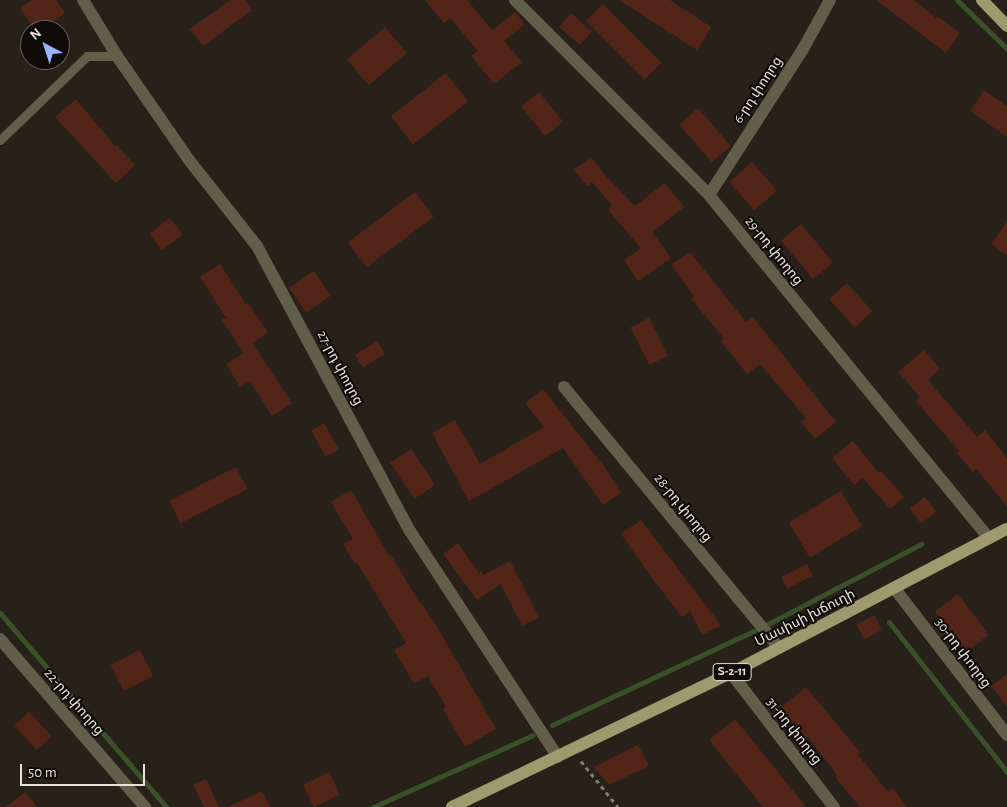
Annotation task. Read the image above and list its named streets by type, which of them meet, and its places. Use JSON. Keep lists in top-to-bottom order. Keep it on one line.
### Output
{"streets":{"main road":["Մասիսի խճուղի","Տ-2-11"],"street":["6-րդ փողոց","29-րդ փողոց","27-րդ փողոց","28-րդ փողոց","30-րդ փողոց","22-րդ փողոց","31-րդ փողոց"]},"crossings":[["6-րդ փողոց","29-րդ փողոց"],["29-րդ փողոց","Մասիսի խճուղի"],["27-րդ փողոց","Մասիսի խճուղի"],["28-րդ փողոց","Մասիսի խճուղի"],["Մասիսի խճուղի","30-րդ փողոց"],["Մասիսի խճուղի","31-րդ փողոց"]],"scale_bar":"50 m","north":"top left"}
